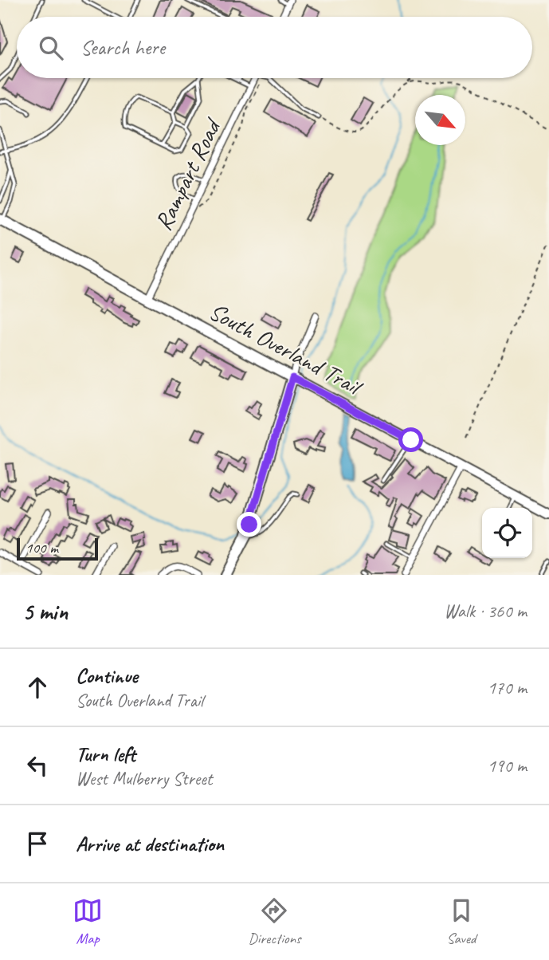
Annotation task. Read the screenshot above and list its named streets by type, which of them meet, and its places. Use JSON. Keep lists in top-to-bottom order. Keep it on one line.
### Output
{"streets":{"main road":["South Overland Trail"],"street":["Rampart Road"]},"crossings":[["Rampart Road","South Overland Trail"]],"scale_bar":"100 m","north":"bottom right","page":{"search":"Search here","scale":"100 m","heading":["5 min","Walk · 360 m"],"list":[["Continue","South Overland Trail","170 m"],["Turn left","West Mulberry Street","190 m"],"Arrive at destination"],"nav":["Map","Directions","Saved"]}}
